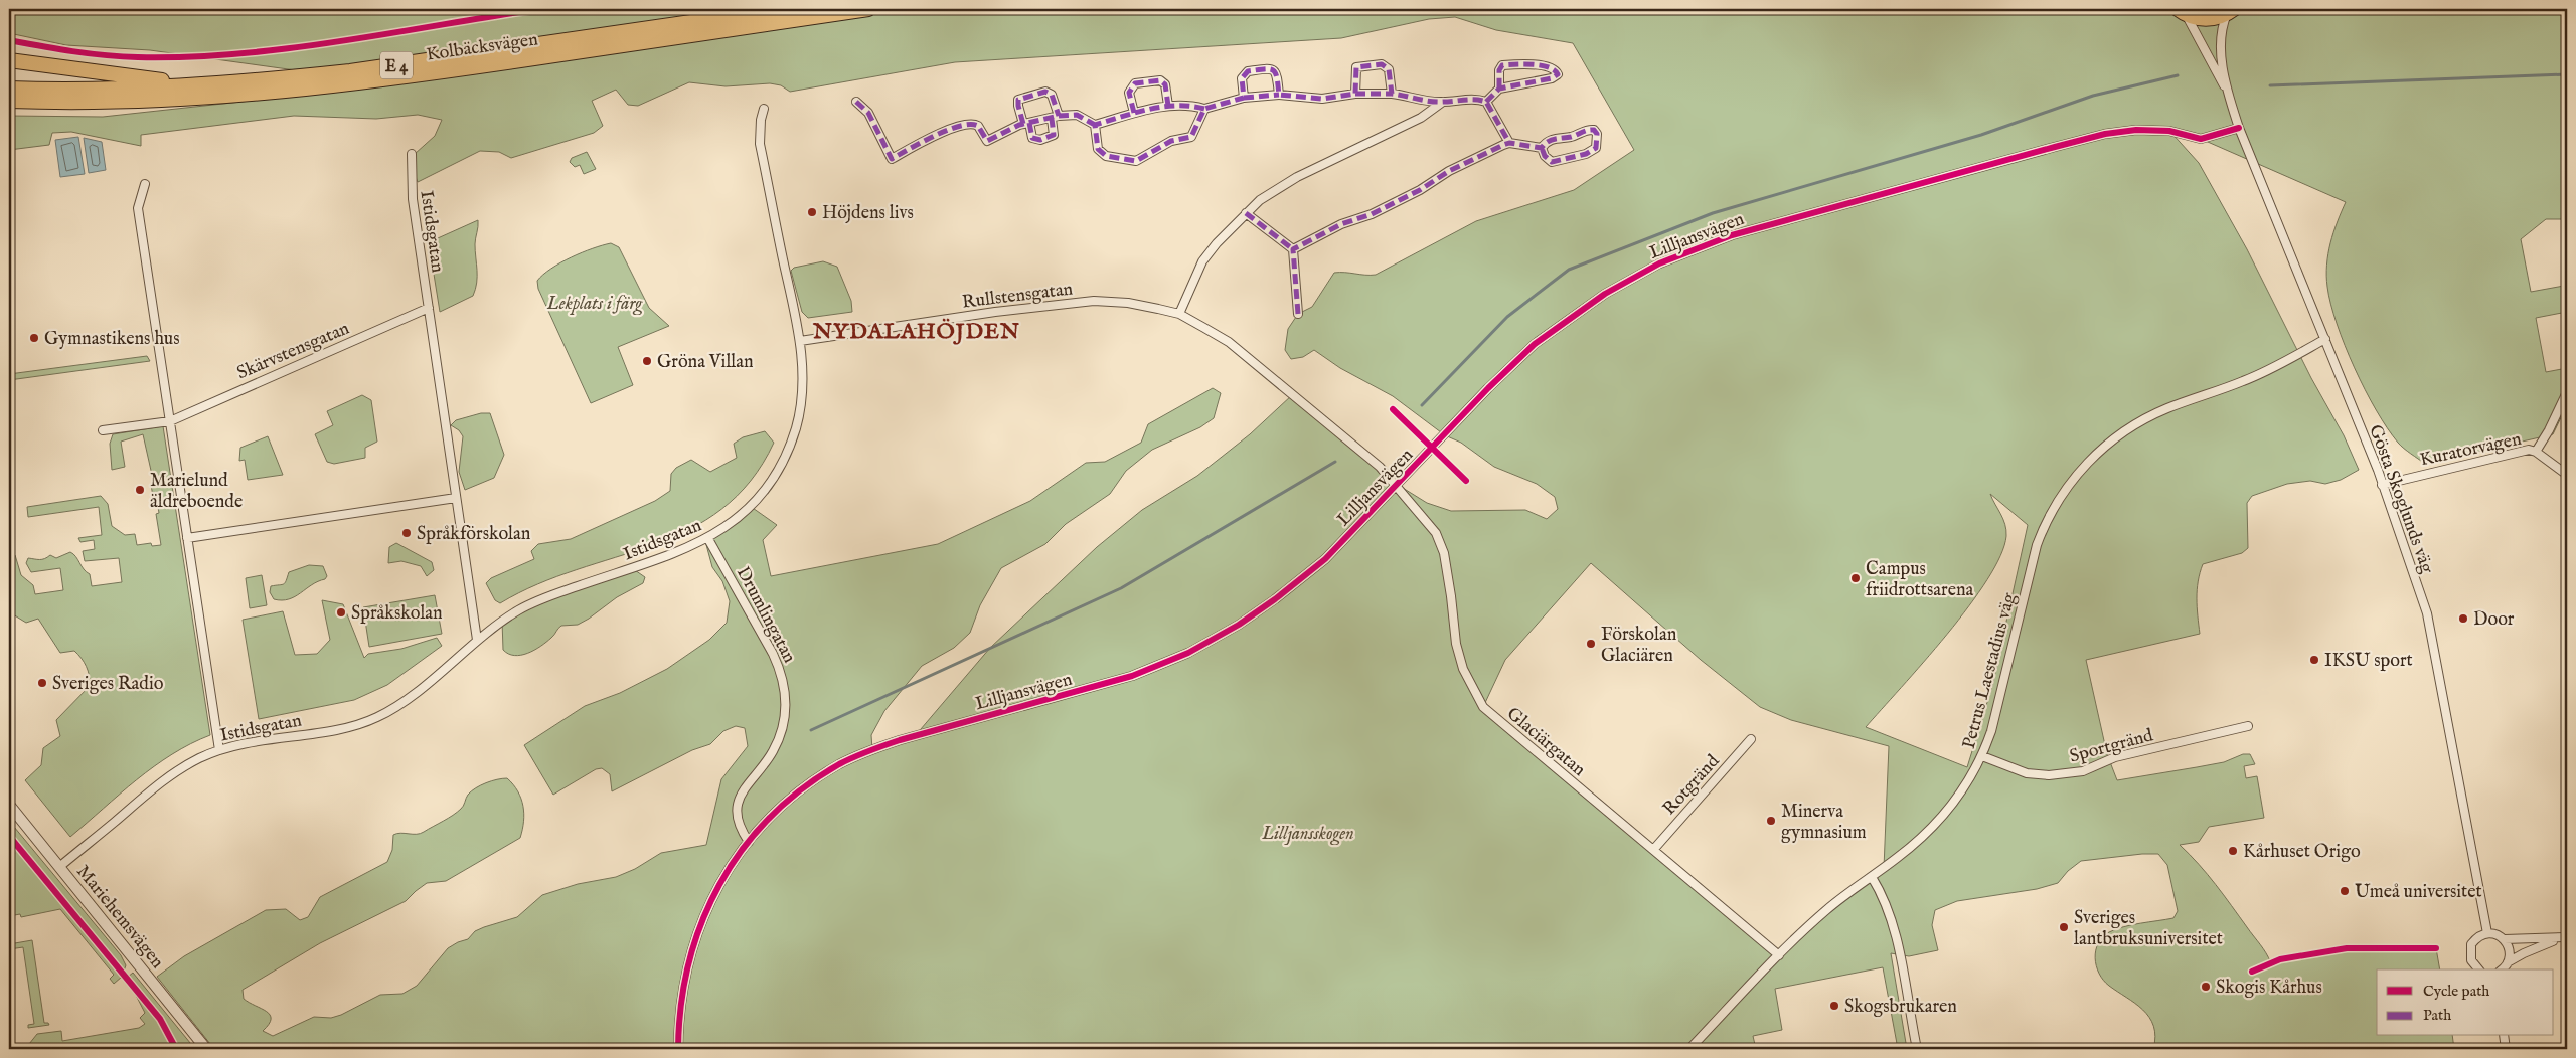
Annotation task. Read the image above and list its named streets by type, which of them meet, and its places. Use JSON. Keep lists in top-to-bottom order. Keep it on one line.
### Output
{"streets":{"highway":["Kolbäcksvägen","E 4"],"street":["Istidsgatan","Lilljansvägen","Rullstensgatan","Skärvstensgatan","Kuratorvägen","Gösta Skoglunds väg","Drumlingatan","Petrus Laestadius väg","Glaciärgatan","Sportgränd","Rotgränd","Mariehemsvägen"]},"crossings":[["Istidsgatan","Rullstensgatan"],["Istidsgatan","Skärvstensgatan"],["Istidsgatan","Drumlingatan"],["Istidsgatan","Mariehemsvägen"],["Lilljansvägen","Rullstensgatan"],["Lilljansvägen","Gösta Skoglunds väg"],["Lilljansvägen","Drumlingatan"],["Lilljansvägen","Glaciärgatan"],["Rullstensgatan","Glaciärgatan"],["Kuratorvägen","Gösta Skoglunds väg"],["Gösta Skoglunds väg","Petrus Laestadius väg"],["Petrus Laestadius väg","Glaciärgatan"],["Petrus Laestadius väg","Sportgränd"],["Glaciärgatan","Rotgränd"]],"districts":["NYDALAHÖJDEN"],"parks":["Lekplats i färg","Lilljansskogen"],"places":["Höjdens livs","Gymnastikens hus","Gröna Villan","Marielund äldreboende","Språkförskolan","Campus friidrottsarena","Språkskolan","Door","Förskolan Glaciären","IKSU sport","Sveriges Radio","Minerva gymnasium","Kårhuset Origo","Umeå universitet","Sveriges lantbruksuniversitet","Skogis Kårhus","Skogsbrukaren"],"legend":["Cycle path","Path"]}
